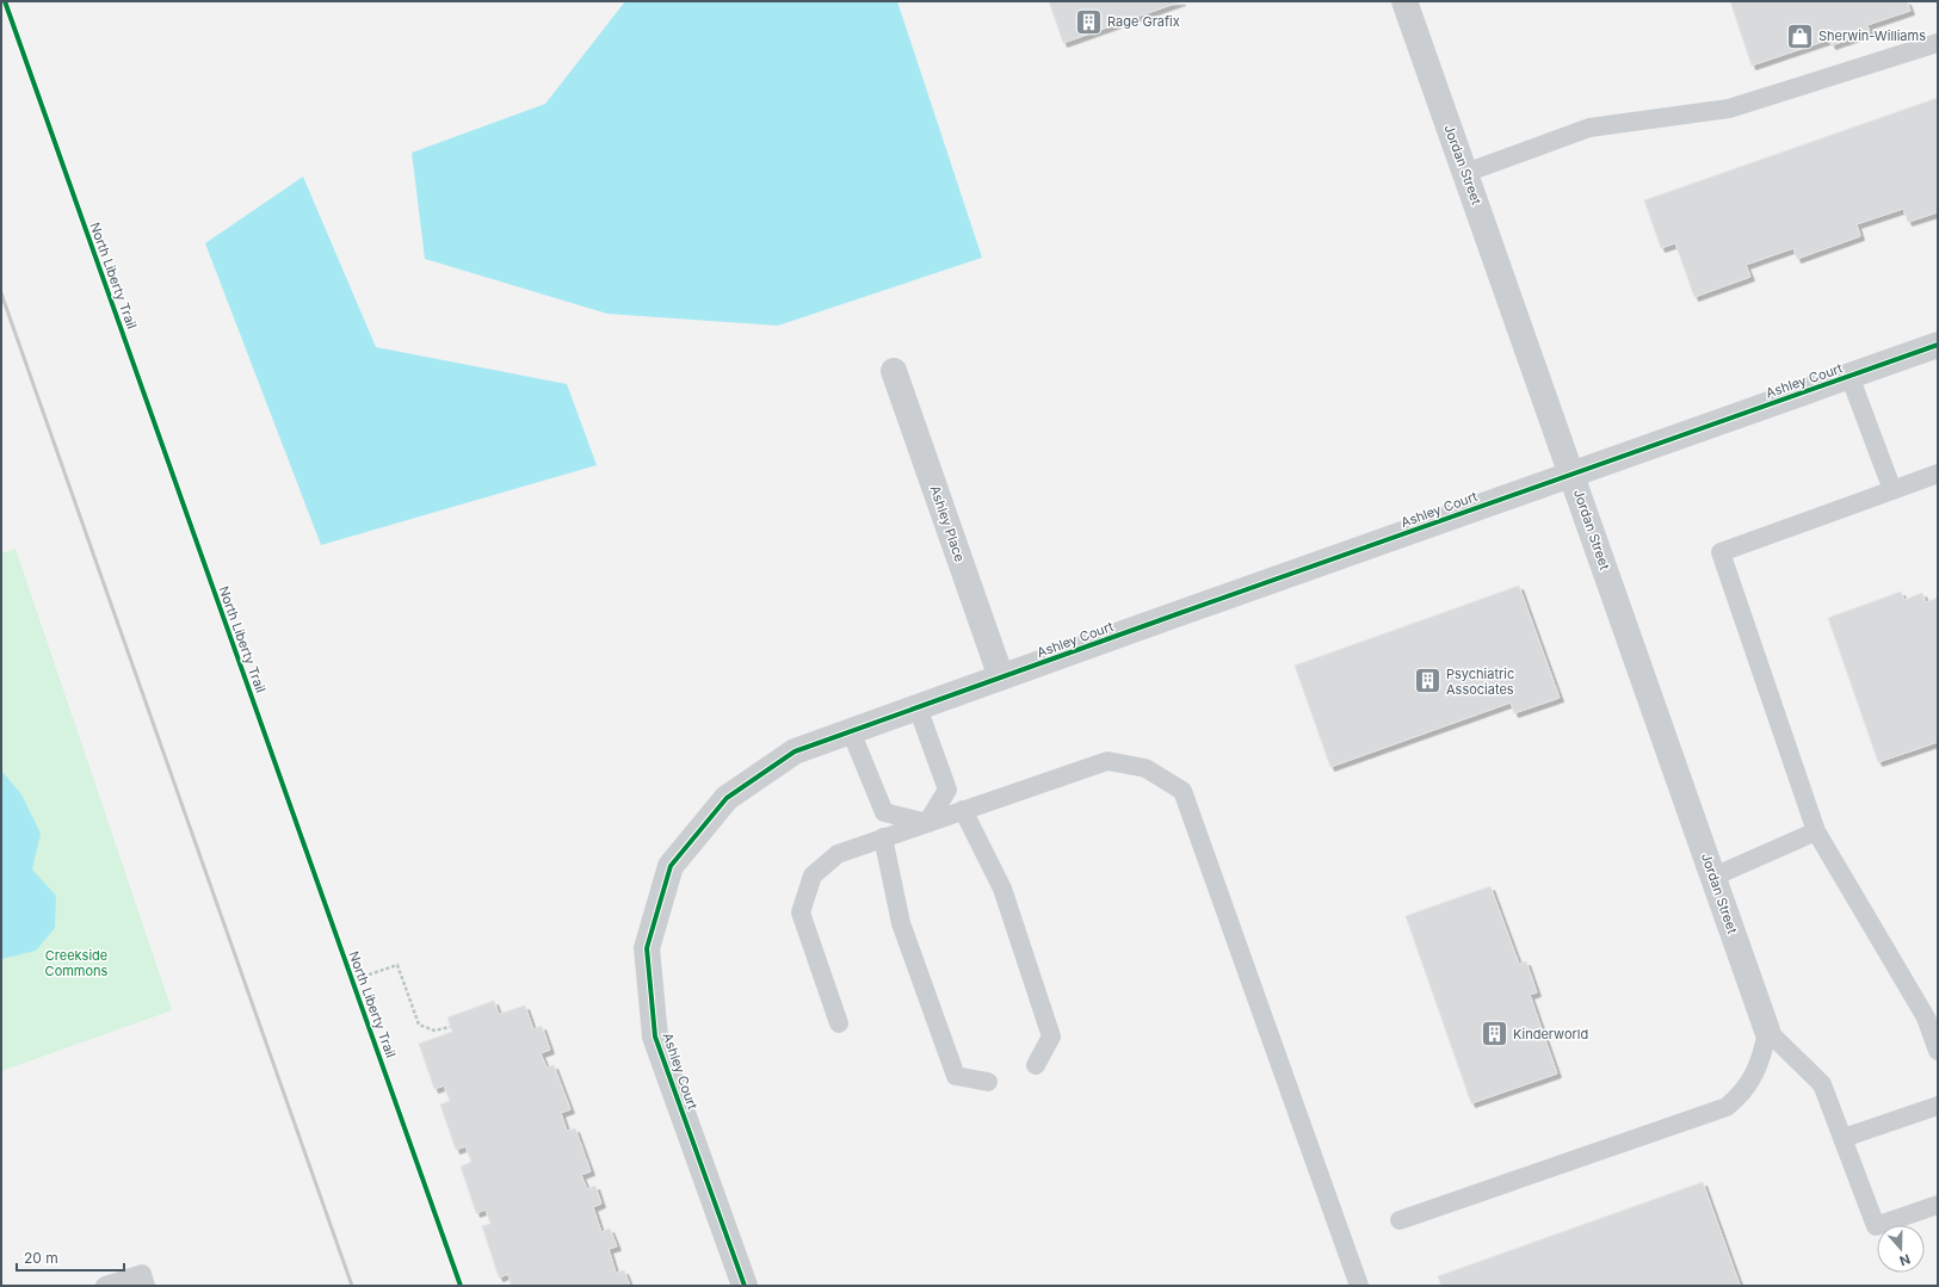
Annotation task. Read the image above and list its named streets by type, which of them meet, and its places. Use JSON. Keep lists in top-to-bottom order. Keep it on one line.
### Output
{"streets":{"street":["Jordan Street","Ashley Court","Ashley Place"],"cycle path":["North Liberty Trail"]},"crossings":[["Jordan Street","Ashley Court"],["Ashley Court","Ashley Place"]],"parks":["Creekside Commons"],"places":{"building":["Rage Grafix","Psychiatric Associates","Kinderworld"],"shop":["Sherwin-Williams"]},"scale_bar":"20 m","north":"bottom"}
